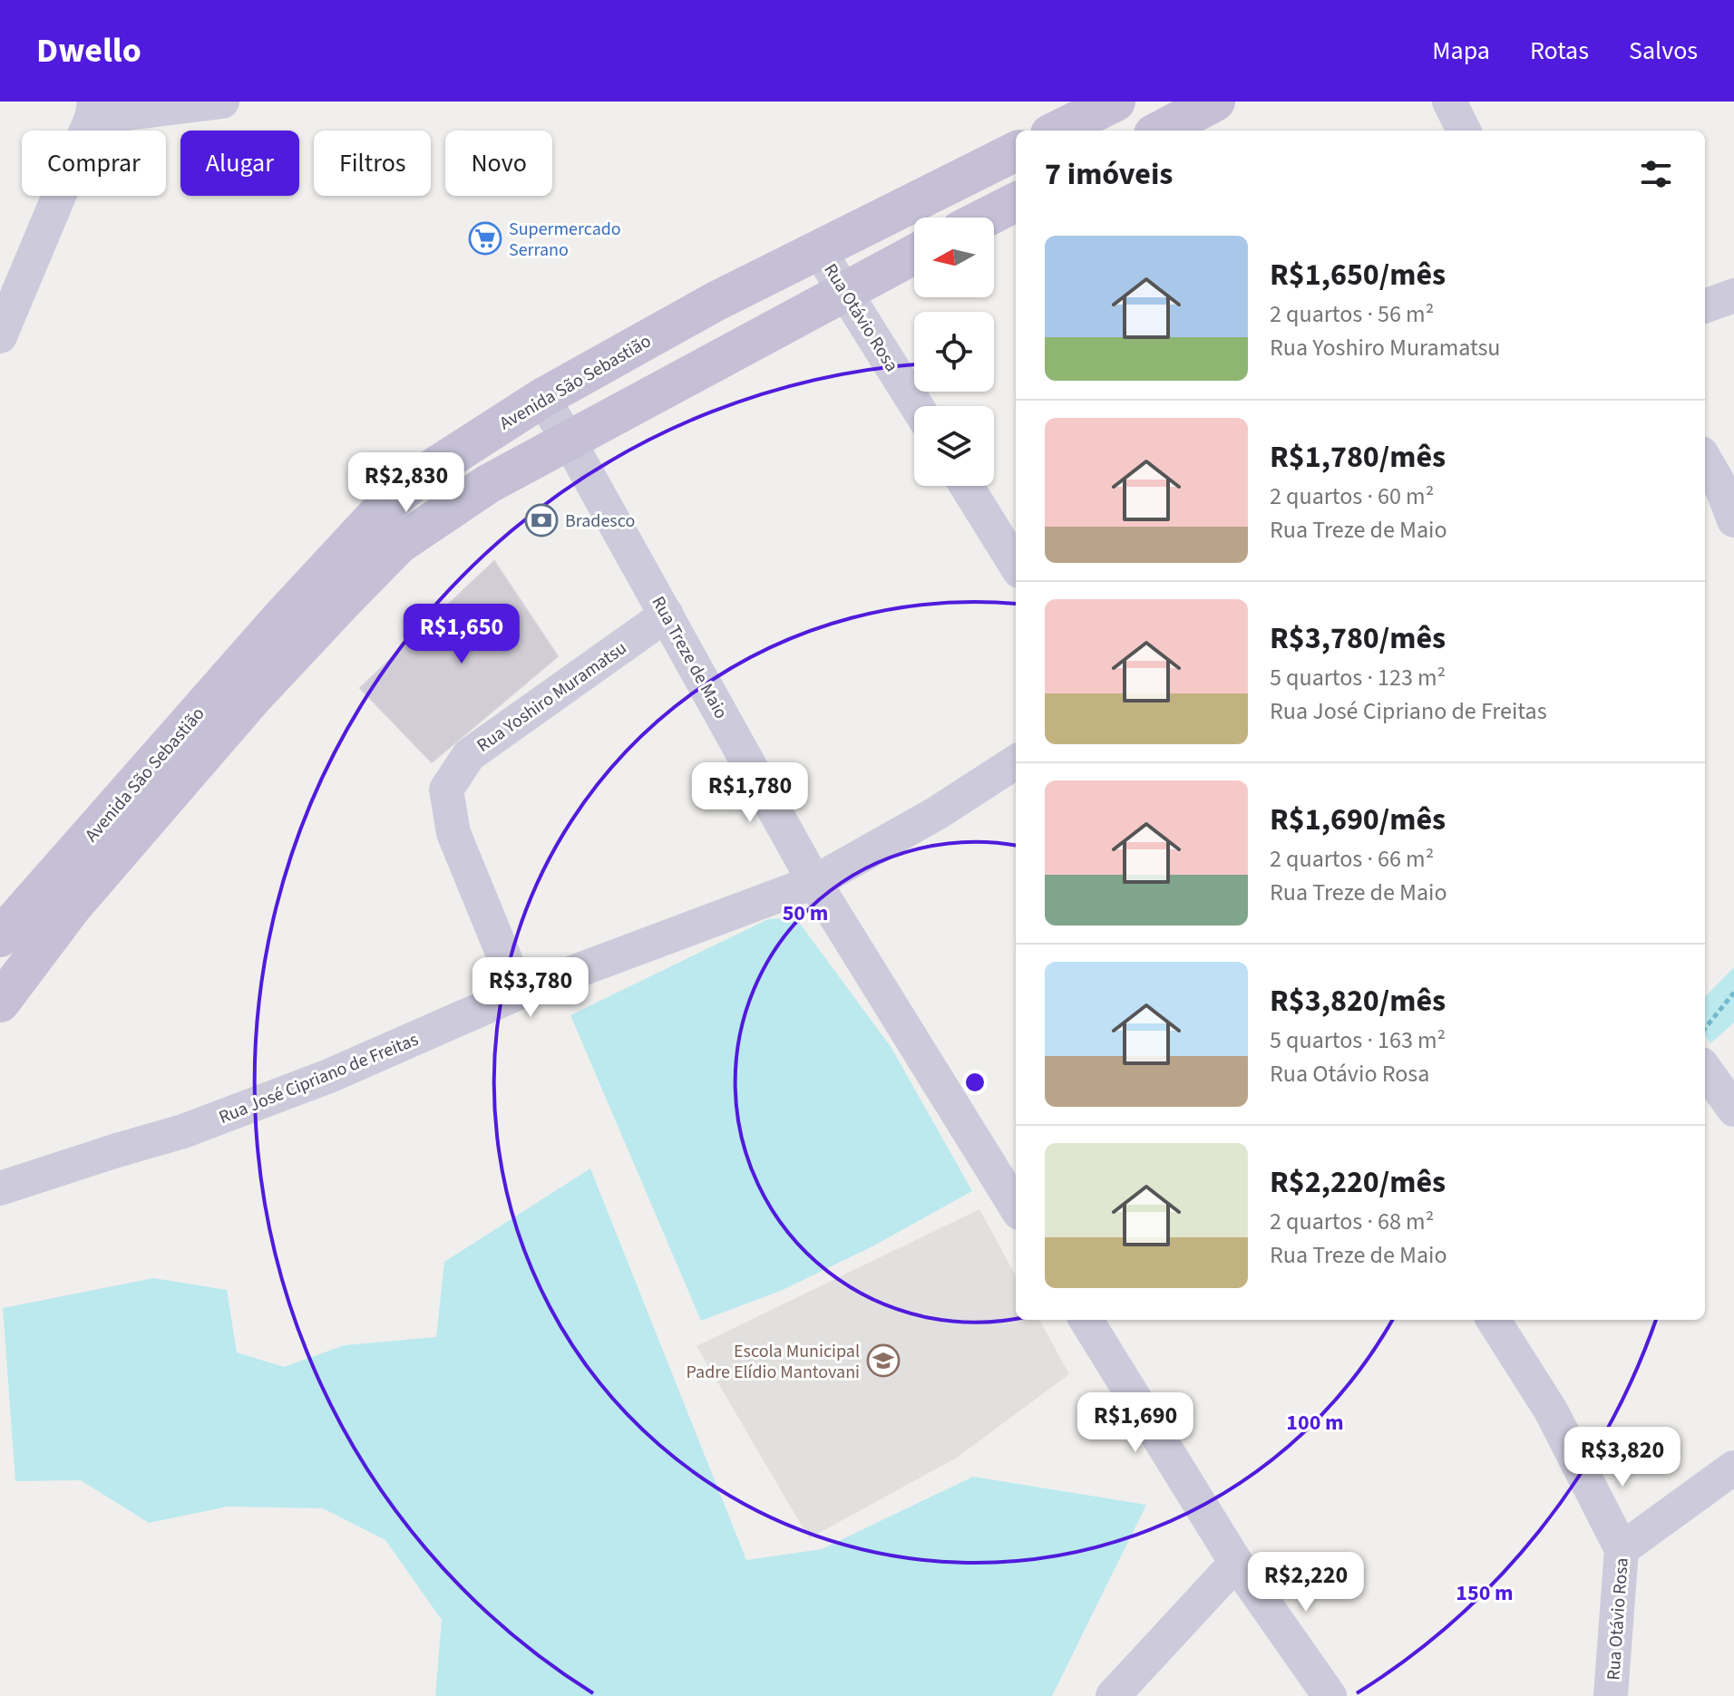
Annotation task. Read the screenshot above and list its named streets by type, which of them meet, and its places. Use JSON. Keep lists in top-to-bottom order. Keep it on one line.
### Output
{"streets":{"main road":["Avenida São Sebastião"],"street":["Rua Otávio Rosa","Rua Treze de Maio","Rua Yoshiro Muramatsu","Rua José Cipriano de Freitas"]},"crossings":[["Rua Otávio Rosa","Avenida São Sebastião"],["Avenida São Sebastião","Rua Treze de Maio"],["Rua Treze de Maio","Rua Yoshiro Muramatsu"],["Rua Treze de Maio","Rua José Cipriano de Freitas"],["Rua Yoshiro Muramatsu","Rua José Cipriano de Freitas"]],"places":{"supermarket":["Supermercado Serrano"],"bank":["Bradesco"],"school or university":["Escola Municipal Padre Elídio Mantovani"]},"north":"left","page":{"header":"Dwello","nav":["Mapa","Rotas","Salvos"],"chip":["Comprar","Alugar","Filtros","Novo"],"heading":"7 imóveis","list":[{"name":"R$1,650/mês","note":"2 quartos · 56 m² · Rua Yoshiro Muramatsu"},{"name":"R$1,780/mês","note":"2 quartos · 60 m² · Rua Treze de Maio"},{"name":"R$3,780/mês","note":"5 quartos · 123 m² · Rua José Cipriano de Freitas"},{"name":"R$1,690/mês","note":"2 quartos · 66 m² · Rua Treze de Maio"},{"name":"R$3,820/mês","note":"5 quartos · 163 m² · Rua Otávio Rosa"},{"name":"R$2,220/mês","note":"2 quartos · 68 m² · Rua Treze de Maio"}],"price":["R$2,830","R$1,650","R$1,780","R$3,780","R$1,690","R$3,820","R$2,220"]},"rings":["50 m","100 m","150 m"]}
